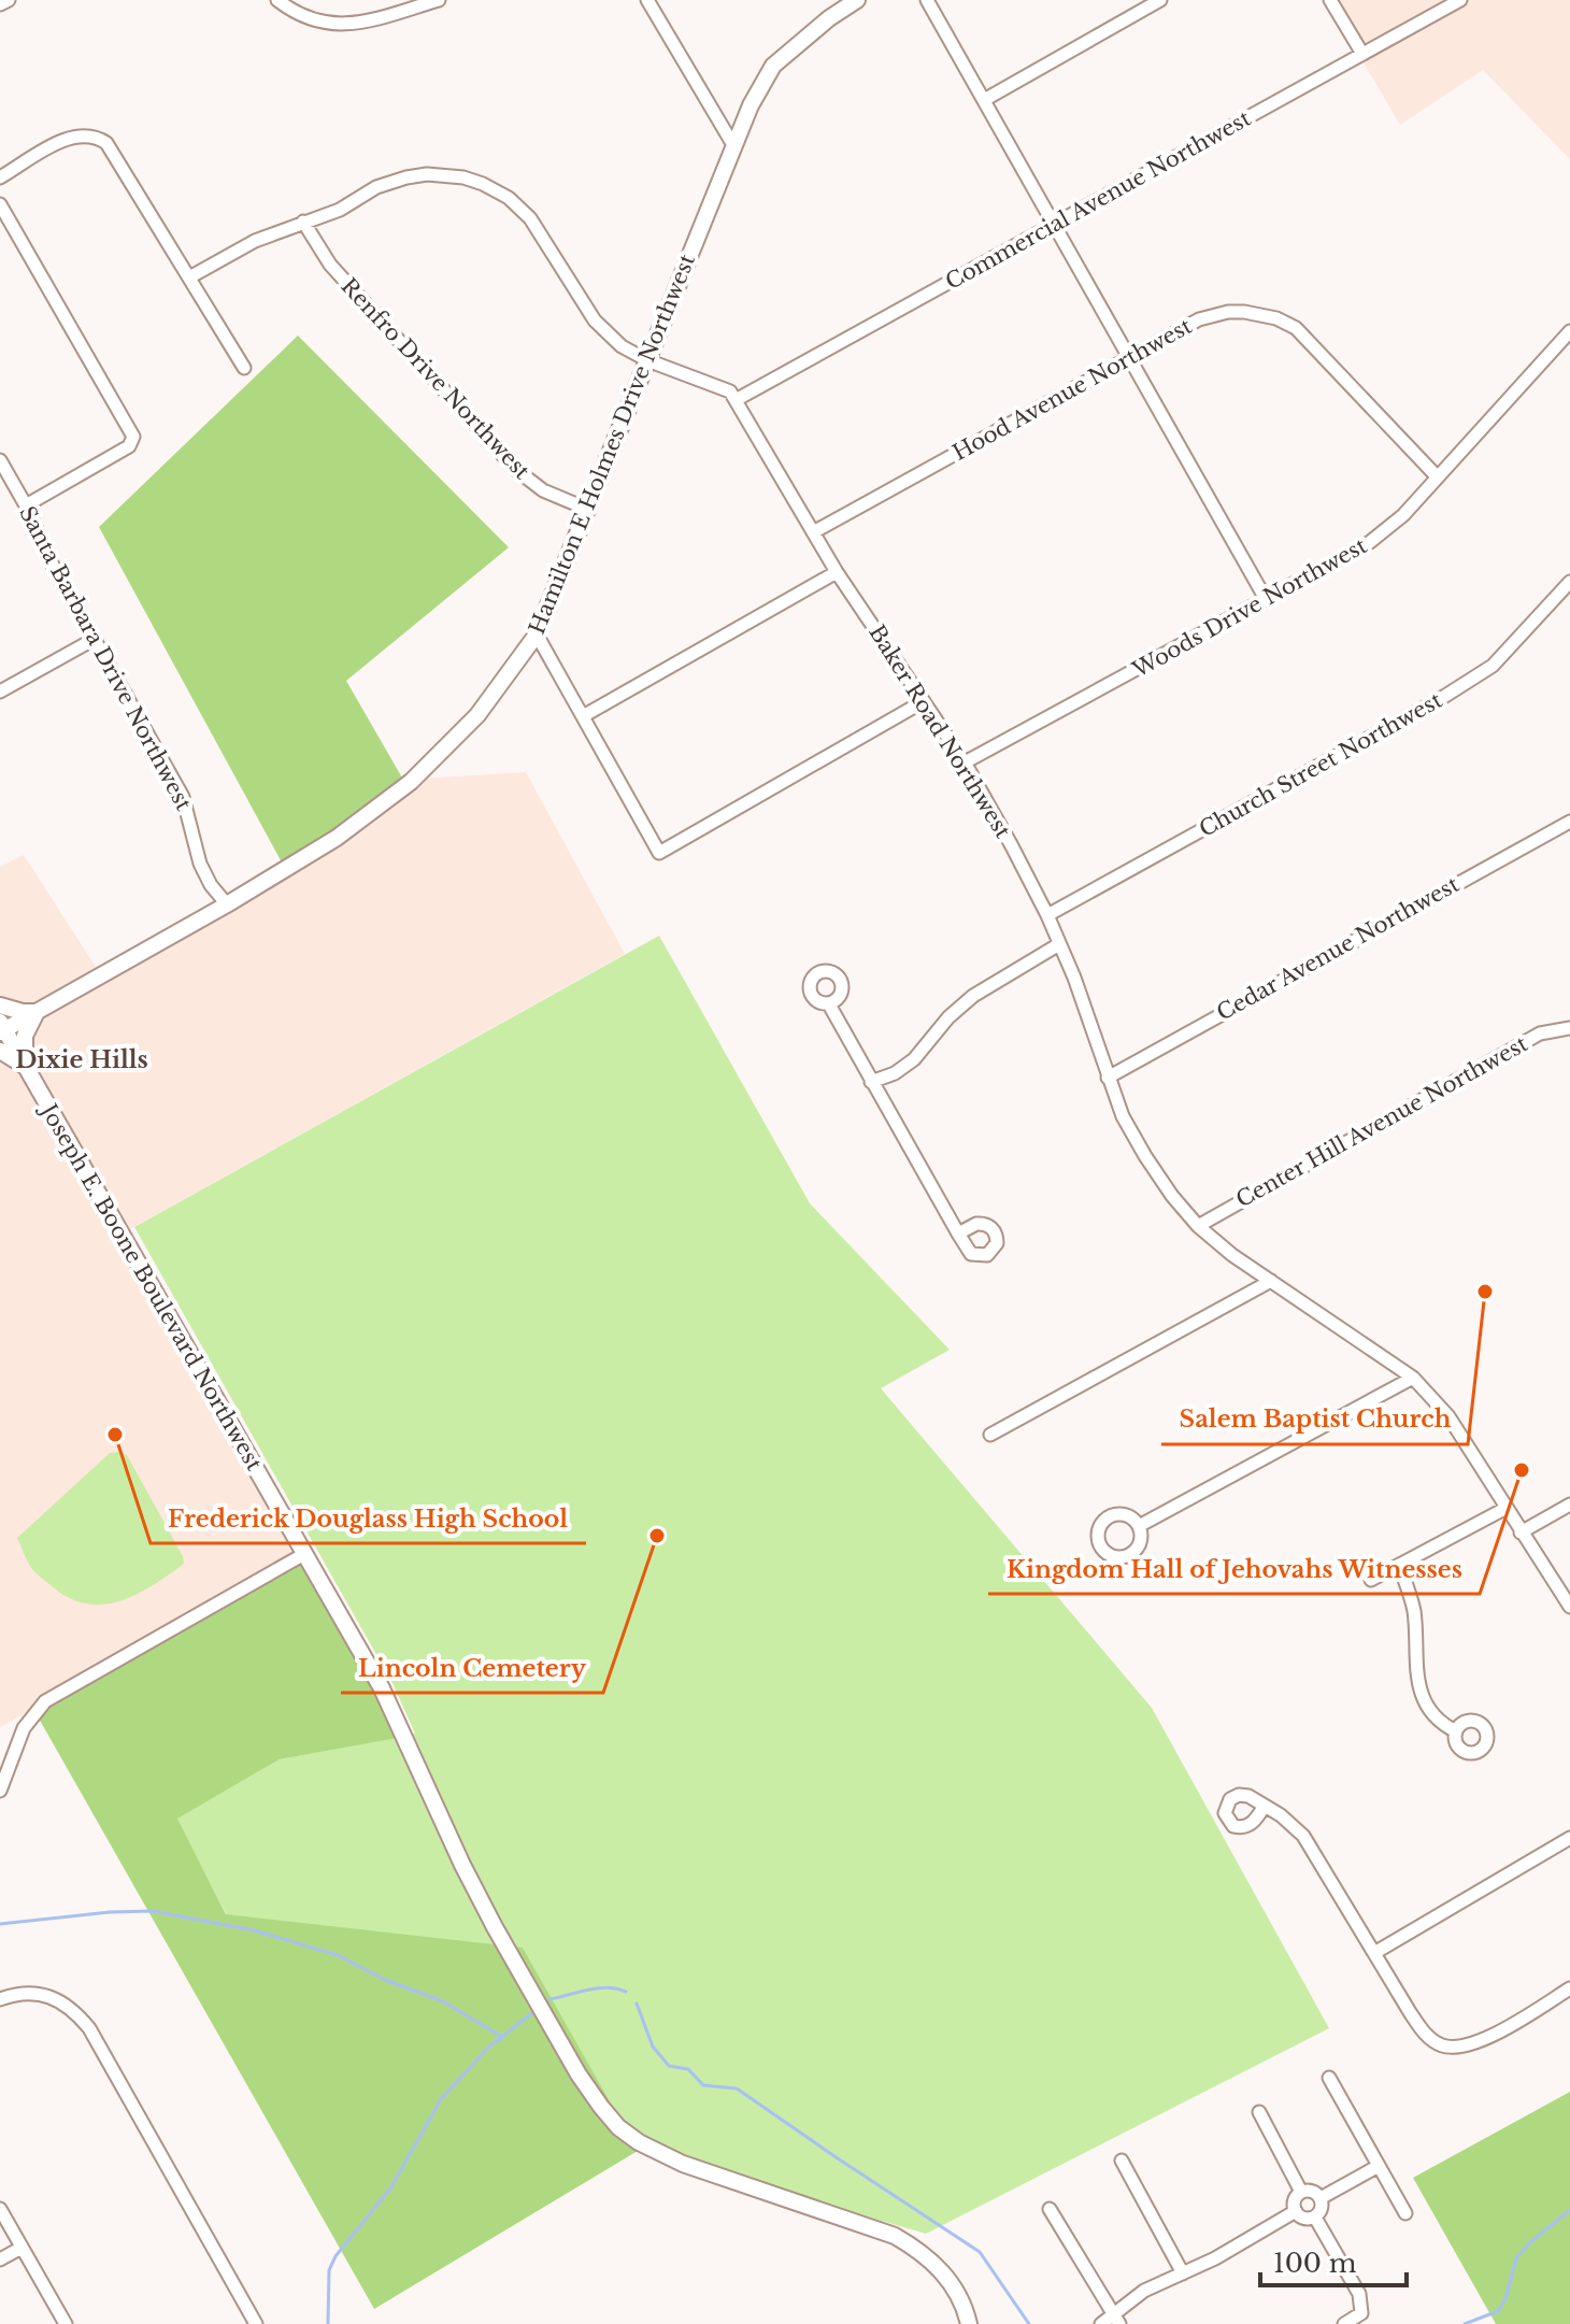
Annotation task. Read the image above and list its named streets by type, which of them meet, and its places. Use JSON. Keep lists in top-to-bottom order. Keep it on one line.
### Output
{"streets":{"main road":["Hamilton E Holmes Drive Northwest","Joseph E. Boone Boulevard Northwest"],"street":["Commercial Avenue Northwest","Renfro Drive Northwest","Hood Avenue Northwest","Woods Drive Northwest","Santa Barbara Drive Northwest","Baker Road Northwest","Church Street Northwest","Cedar Avenue Northwest","Center Hill Avenue Northwest"]},"crossings":[["Commercial Avenue Northwest","Baker Road Northwest"],["Renfro Drive Northwest","Hamilton E Holmes Drive Northwest"],["Hood Avenue Northwest","Woods Drive Northwest"],["Hood Avenue Northwest","Baker Road Northwest"],["Hamilton E Holmes Drive Northwest","Santa Barbara Drive Northwest"],["Hamilton E Holmes Drive Northwest","Joseph E. Boone Boulevard Northwest"],["Woods Drive Northwest","Baker Road Northwest"],["Baker Road Northwest","Church Street Northwest"],["Baker Road Northwest","Cedar Avenue Northwest"],["Baker Road Northwest","Center Hill Avenue Northwest"]],"districts":["Dixie Hills"],"places":["Salem Baptist Church","Frederick Douglass High School","Kingdom Hall of Jehovahs Witnesses","Lincoln Cemetery"],"scale_bar":"100 m"}
